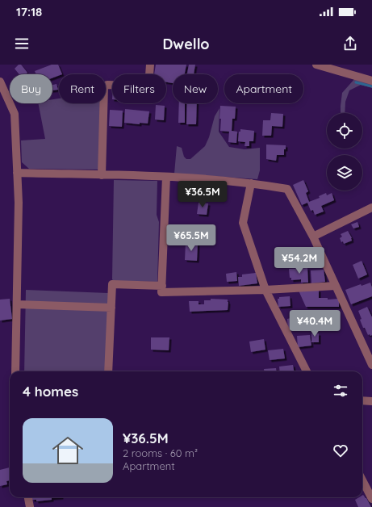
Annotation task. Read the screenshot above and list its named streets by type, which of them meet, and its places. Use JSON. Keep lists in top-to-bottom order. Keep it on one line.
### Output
{"page":{"status":"17:18","header":"Dwello","chip":["Buy","Rent","Filters","New","Apartment"],"price":["¥36.5M","¥65.5M","¥54.2M","¥40.4M"],"heading":"4 homes","list":[{"name":"¥36.5M","note":"2 rooms · 60 m² · Apartment"}]}}
